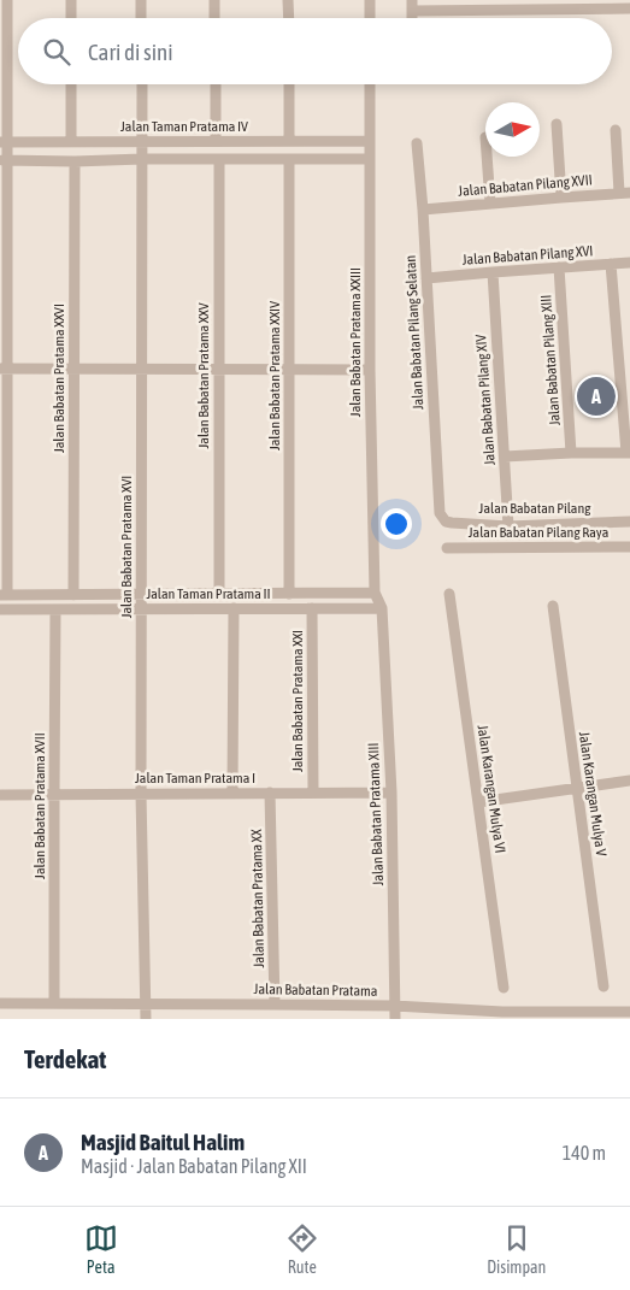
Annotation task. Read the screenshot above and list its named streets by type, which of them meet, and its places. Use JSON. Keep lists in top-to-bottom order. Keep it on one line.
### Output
{"streets":{"street":["Jalan Taman Pratama IV","Jalan Babatan Pilang XVII","Jalan Babatan Pilang XVI","Jalan Babatan Pilang Selatan","Jalan Babatan Pratama XXIII","Jalan Babatan Pilang XIII","Jalan Babatan Pratama XXV","Jalan Babatan Pratama XXIV","Jalan Babatan Pratama XXVI","Jalan Babatan Pilang XIV","Jalan Babatan Pilang","Jalan Babatan Pilang Raya","Jalan Babatan Pratama XVI","Jalan Taman Pratama II","Jalan Babatan Pratama XXI","Jalan Taman Pratama I","Jalan Karangan Mulya VI","Jalan Karangan Mulya V","Jalan Babatan Pratama XVII","Jalan Babatan Pratama XIII","Jalan Babatan Pratama XX","Jalan Babatan Pratama"]},"crossings":[["Jalan Taman Pratama IV","Jalan Babatan Pratama XXIII"],["Jalan Taman Pratama IV","Jalan Babatan Pratama XVI"],["Jalan Babatan Pilang XVII","Jalan Babatan Pilang Selatan"],["Jalan Babatan Pilang XVI","Jalan Babatan Pilang Selatan"],["Jalan Babatan Pilang XVI","Jalan Babatan Pilang XIII"],["Jalan Babatan Pilang XVI","Jalan Babatan Pilang XIV"],["Jalan Babatan Pilang Selatan","Jalan Babatan Pilang"],["Jalan Babatan Pratama XXIII","Jalan Taman Pratama II"],["Jalan Babatan Pratama XXIII","Jalan Babatan Pratama XIII"],["Jalan Babatan Pratama XXV","Jalan Taman Pratama II"],["Jalan Babatan Pratama XXIV","Jalan Taman Pratama II"],["Jalan Babatan Pratama XXVI","Jalan Taman Pratama II"],["Jalan Babatan Pilang XIV","Jalan Babatan Pilang"],["Jalan Babatan Pratama XVI","Jalan Taman Pratama II"],["Jalan Babatan Pratama XVI","Jalan Taman Pratama I"],["Jalan Babatan Pratama XVI","Jalan Babatan Pratama"],["Jalan Taman Pratama II","Jalan Babatan Pratama XXI"],["Jalan Taman Pratama II","Jalan Babatan Pratama XVII"],["Jalan Taman Pratama II","Jalan Babatan Pratama XIII"],["Jalan Babatan Pratama XXI","Jalan Taman Pratama I"],["Jalan Taman Pratama I","Jalan Babatan Pratama XVII"],["Jalan Taman Pratama I","Jalan Babatan Pratama XIII"],["Jalan Taman Pratama I","Jalan Babatan Pratama XX"],["Jalan Babatan Pratama XVII","Jalan Babatan Pratama"],["Jalan Babatan Pratama XIII","Jalan Babatan Pratama"],["Jalan Babatan Pratama XX","Jalan Babatan Pratama"]],"north":"right","page":{"search":"Cari di sini","pins":"A","heading":"Terdekat","list":[{"mark":"A","name":"Masjid Baitul Halim","note":"Masjid · Jalan Babatan Pilang XII","value":"140 m"}],"nav":["Peta","Rute","Disimpan"]}}
